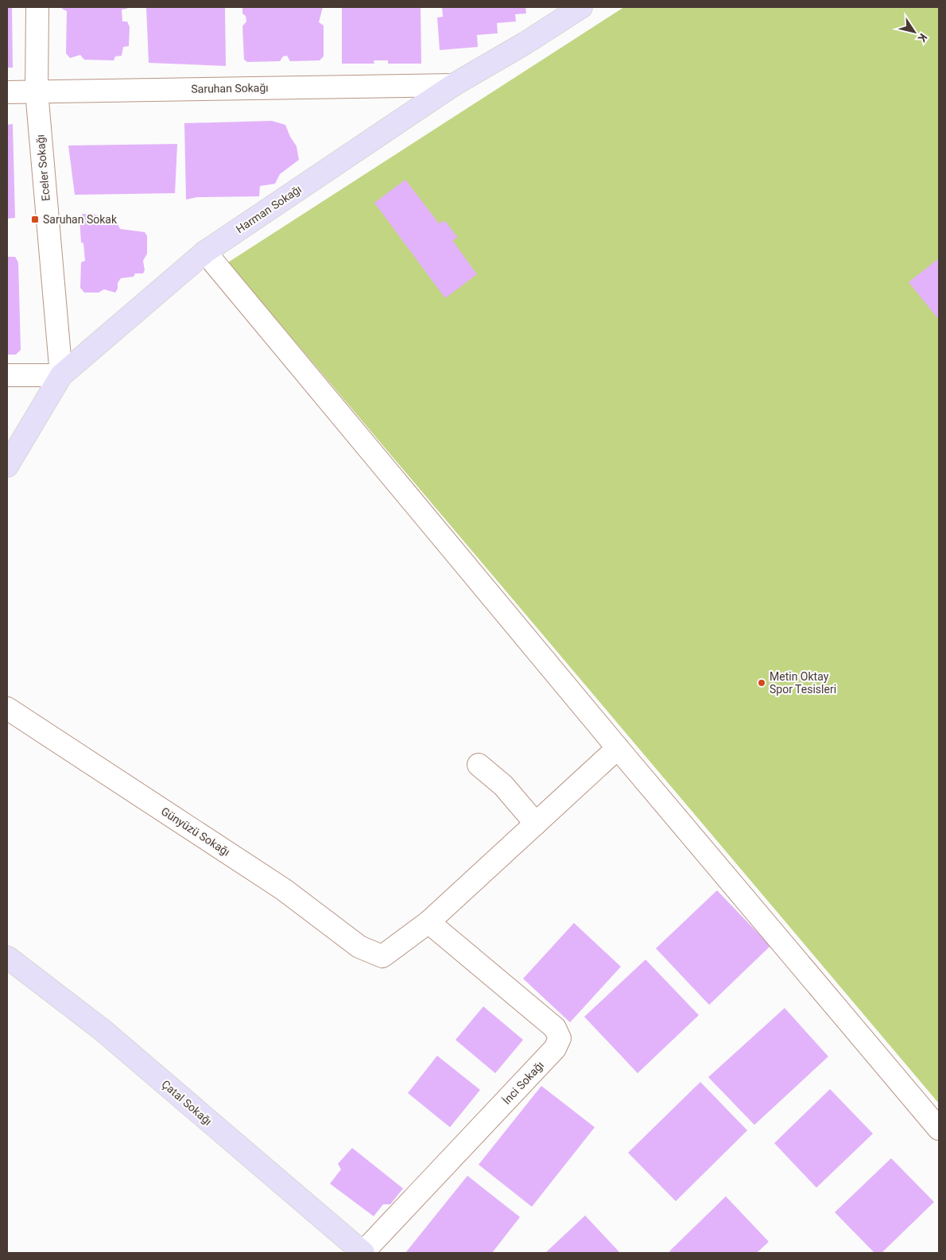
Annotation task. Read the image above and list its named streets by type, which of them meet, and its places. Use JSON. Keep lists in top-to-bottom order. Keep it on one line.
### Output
{"streets":{"main road":["Harman Sokağı","Çatal Sokağı"],"street":["Saruhan Sokağı","Eceler Sokağı","Günyüzü Sokağı","İnci Sokağı"]},"crossings":[["Saruhan Sokağı","Eceler Sokağı"],["Saruhan Sokağı","Harman Sokağı"],["Eceler Sokağı","Harman Sokağı"],["Günyüzü Sokağı","İnci Sokağı"],["İnci Sokağı","Çatal Sokağı"]],"places":{"transit":["Saruhan Sokak"],"other":["Metin Oktay Spor Tesisleri"]},"north":"bottom right"}
